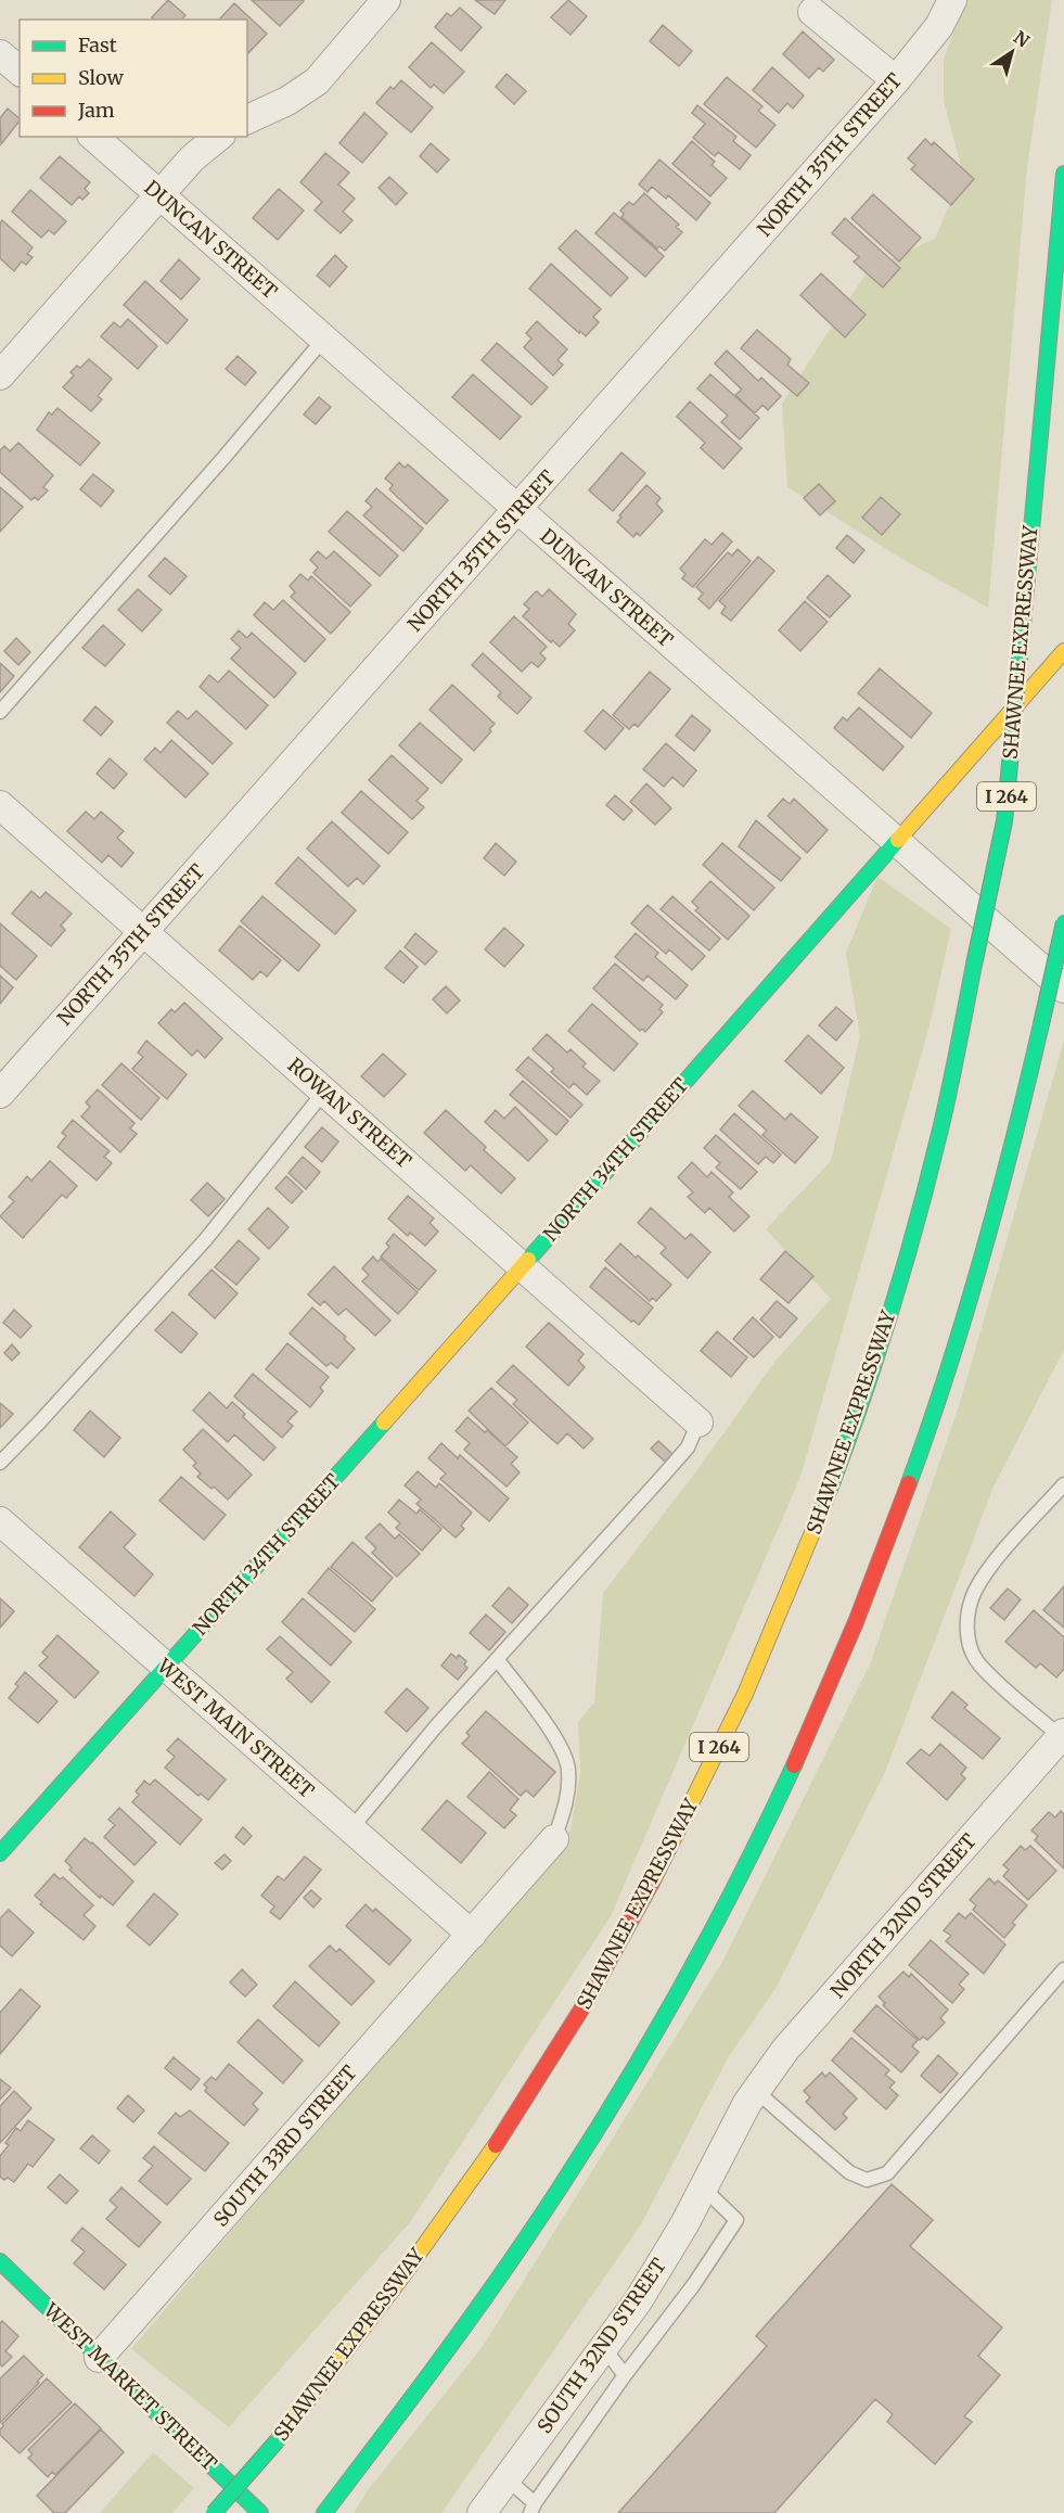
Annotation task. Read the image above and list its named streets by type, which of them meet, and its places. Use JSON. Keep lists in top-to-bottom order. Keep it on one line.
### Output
{"streets":{"main road":["SHAWNEE EXPRESSWAY","I 264","NORTH 34TH STREET","WEST MARKET STREET"],"street":["NORTH 35TH STREET","DUNCAN STREET","ROWAN STREET","WEST MAIN STREET","NORTH 32ND STREET","SOUTH 33RD STREET","SOUTH 32ND STREET"]},"crossings":[["NORTH 35TH STREET","DUNCAN STREET"],["NORTH 35TH STREET","ROWAN STREET"],["DUNCAN STREET","NORTH 34TH STREET"],["ROWAN STREET","NORTH 34TH STREET"],["NORTH 34TH STREET","WEST MAIN STREET"],["WEST MAIN STREET","SOUTH 33RD STREET"],["NORTH 32ND STREET","SOUTH 32ND STREET"],["SOUTH 33RD STREET","WEST MARKET STREET"]],"legend":["Fast","Slow","Jam"],"north":"top right"}
